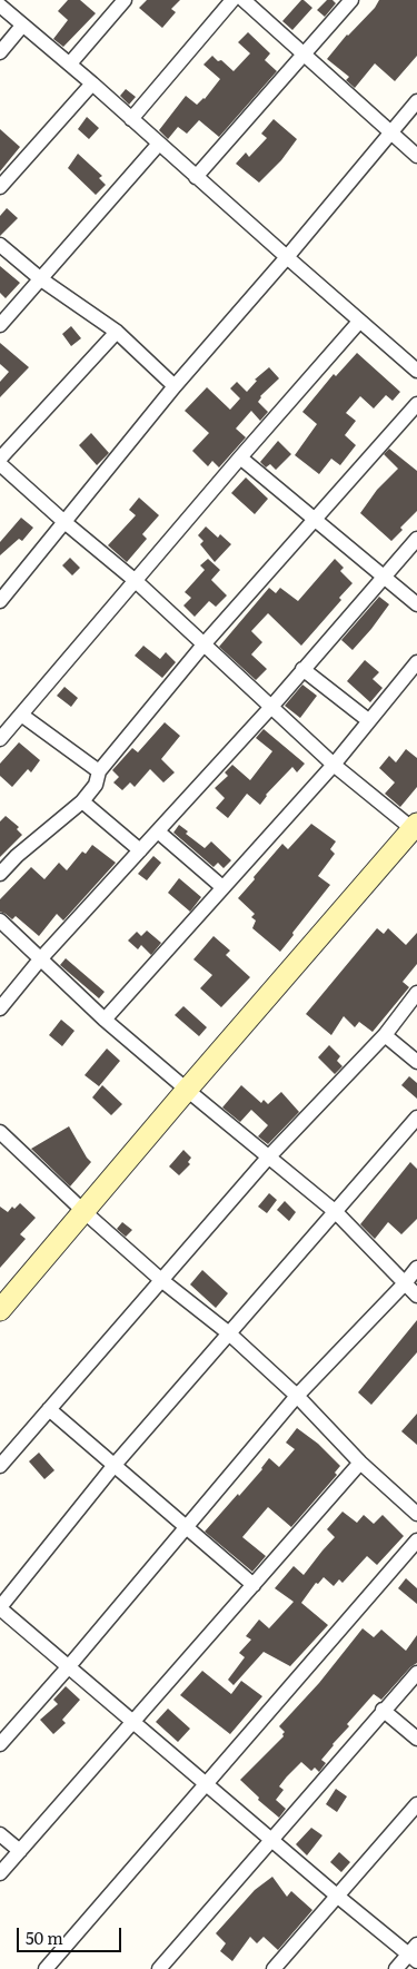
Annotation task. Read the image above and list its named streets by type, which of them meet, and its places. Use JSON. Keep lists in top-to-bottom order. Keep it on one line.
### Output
{"scale_bar":"50 m"}
